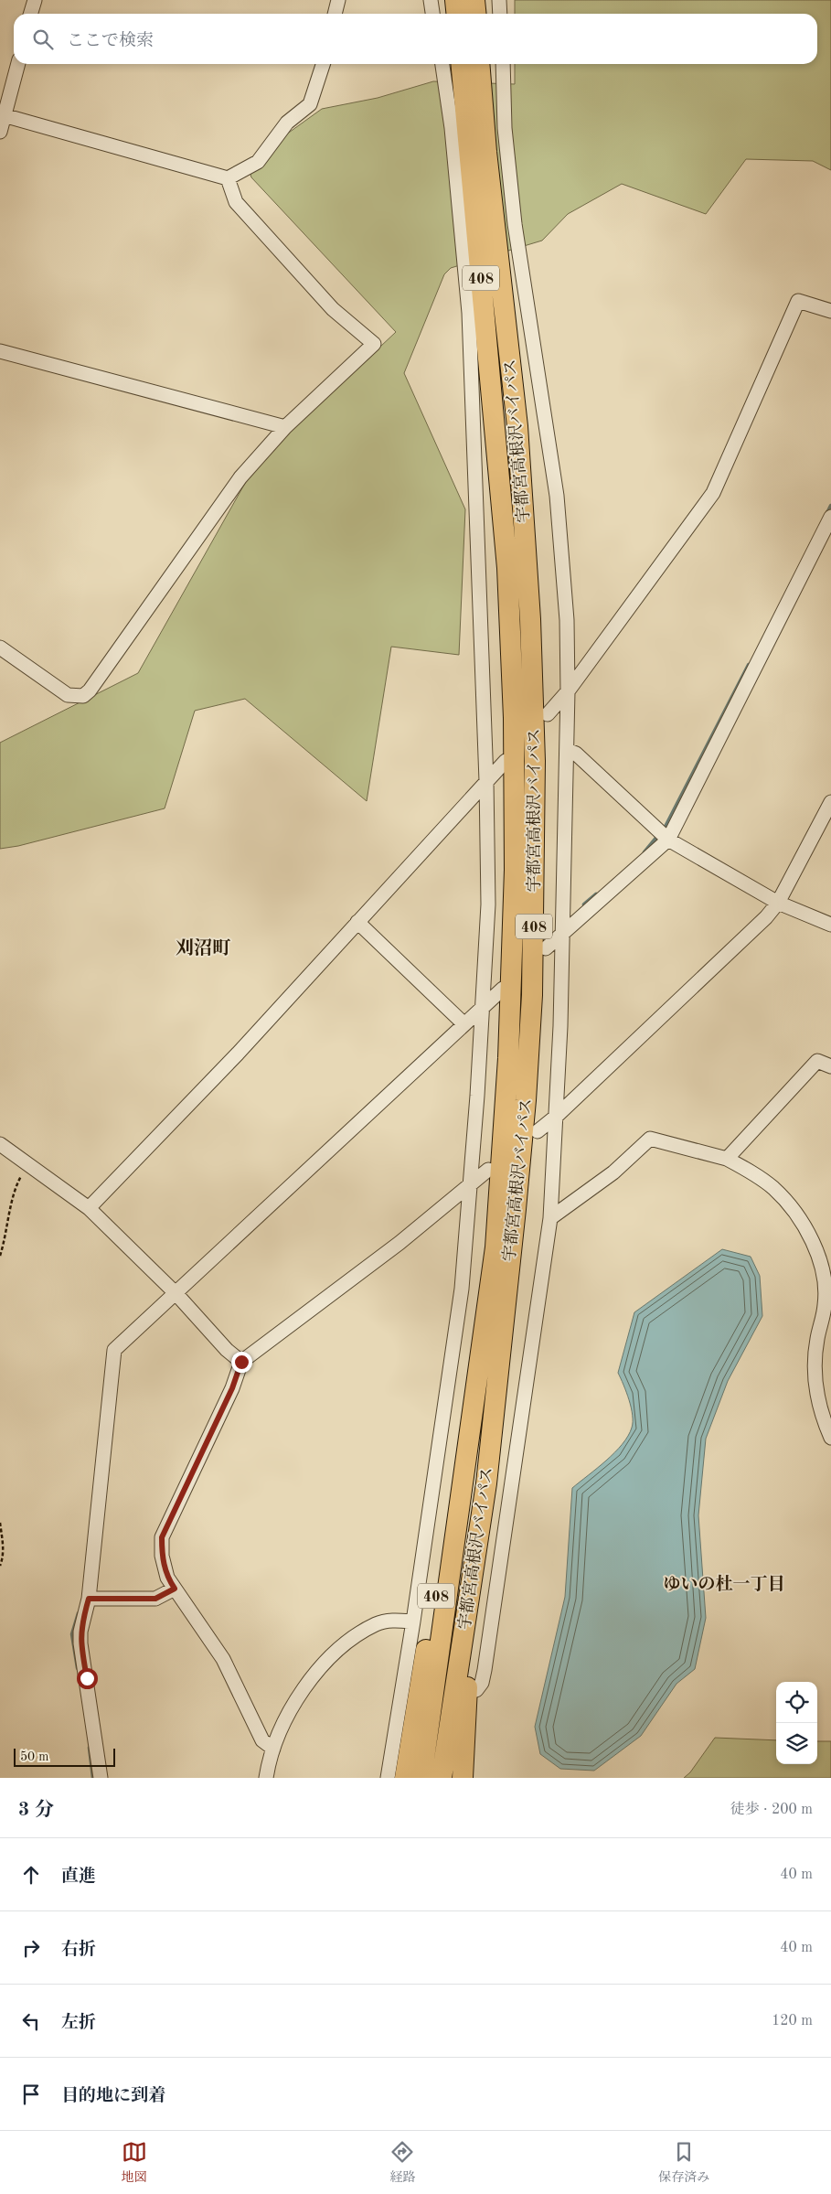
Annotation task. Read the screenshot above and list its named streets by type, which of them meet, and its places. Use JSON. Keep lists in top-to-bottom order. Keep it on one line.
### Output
{"streets":{"highway":["408","宇都宮高根沢バイパス"]},"crossings":[["408","宇都宮高根沢バイパス"]],"districts":["刈沼町","ゆいの杜一丁目"],"scale_bar":"50 m","page":{"search":"ここで検索","scale":"50 m","heading":["3 分","徒歩 · 200 m"],"list":[["直進","40 m"],["右折","40 m"],["左折","120 m"],"目的地に到着"],"nav":["地図","経路","保存済み"]}}
